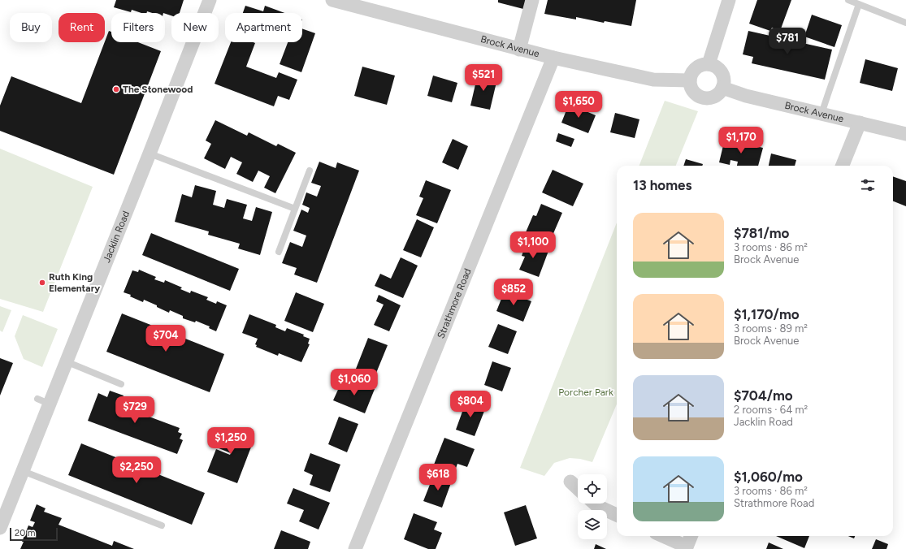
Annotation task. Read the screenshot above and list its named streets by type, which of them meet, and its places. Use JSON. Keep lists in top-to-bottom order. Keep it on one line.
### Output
{"streets":{"street":["Brock Avenue","Jacklin Road","Strathmore Road"]},"crossings":[["Brock Avenue","Strathmore Road"]],"parks":["Porcher Park"],"places":["The Stonewood","Ruth King Elementary"],"scale_bar":"20 m","page":{"chip":["Buy","Rent","Filters","New","Apartment"],"price":["$781","$521","$1,650","$1,170","$1,100","$852","$704","$1,060","$804","$729","$1,250","$2,250","$618"],"heading":"13 homes","list":[{"name":"$781/mo","note":"3 rooms · 86 m² · Brock Avenue"},{"name":"$1,170/mo","note":"3 rooms · 89 m² · Brock Avenue"},{"name":"$704/mo","note":"2 rooms · 64 m² · Jacklin Road"},{"name":"$1,060/mo","note":"3 rooms · 86 m² · Strathmore Road"}],"scale":"20 m"}}
